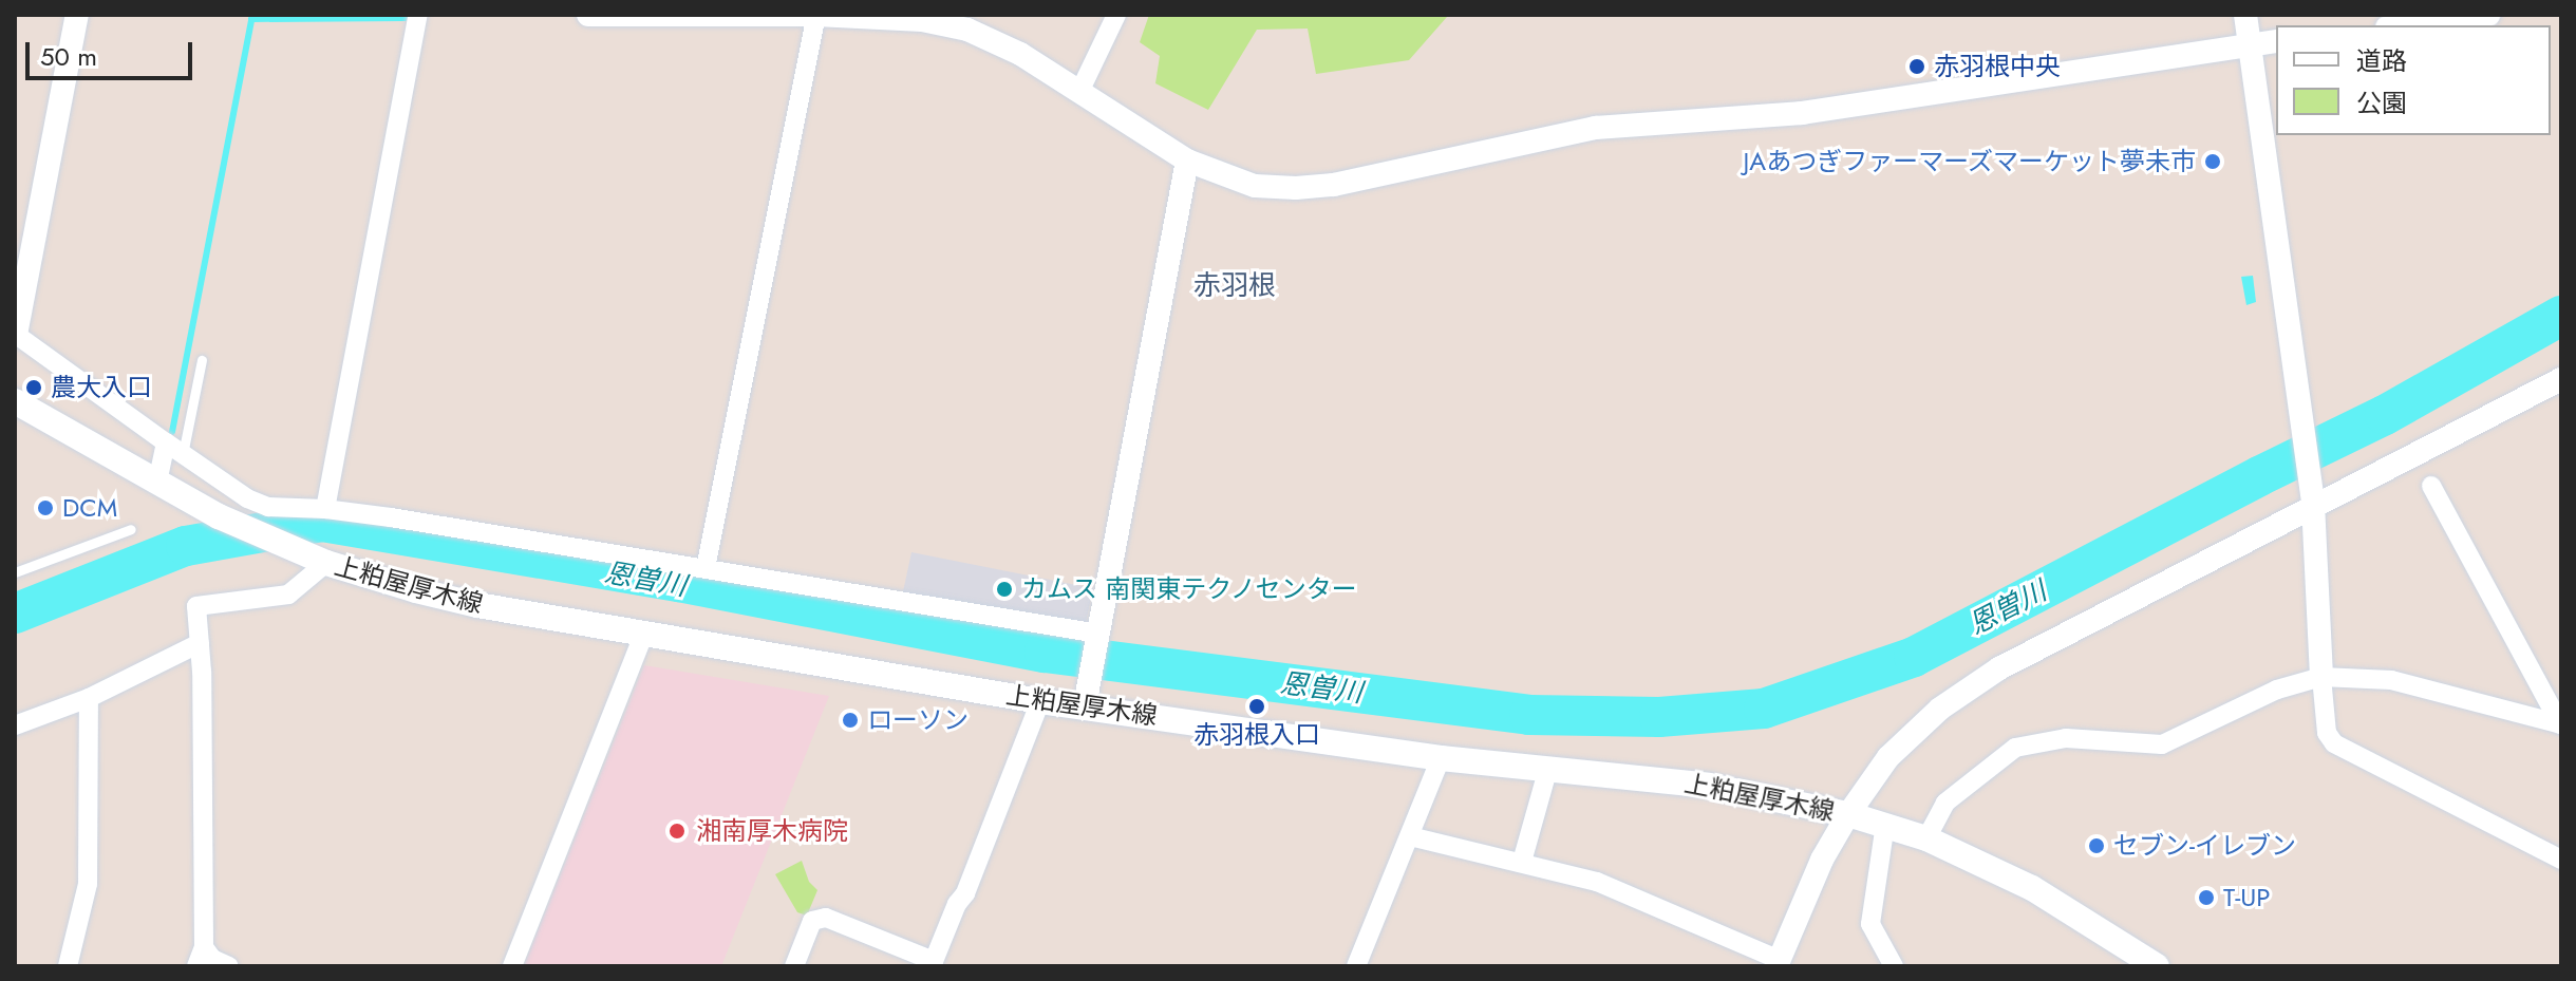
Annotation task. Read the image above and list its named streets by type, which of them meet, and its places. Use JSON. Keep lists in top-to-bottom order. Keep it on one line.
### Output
{"streets":{"main road":["上粕屋厚木線"]},"districts":["赤羽根"],"water":["恩曽川"],"places":["赤羽根中央","JAあつぎファーマーズマーケット夢未市","農大入口","DCM","カムス 南関東テクノセンター","赤羽根入口","ローソン","湘南厚木病院","セブン-イレブン","T-UP"],"legend":["道路","公園"],"scale_bar":"50 m"}
